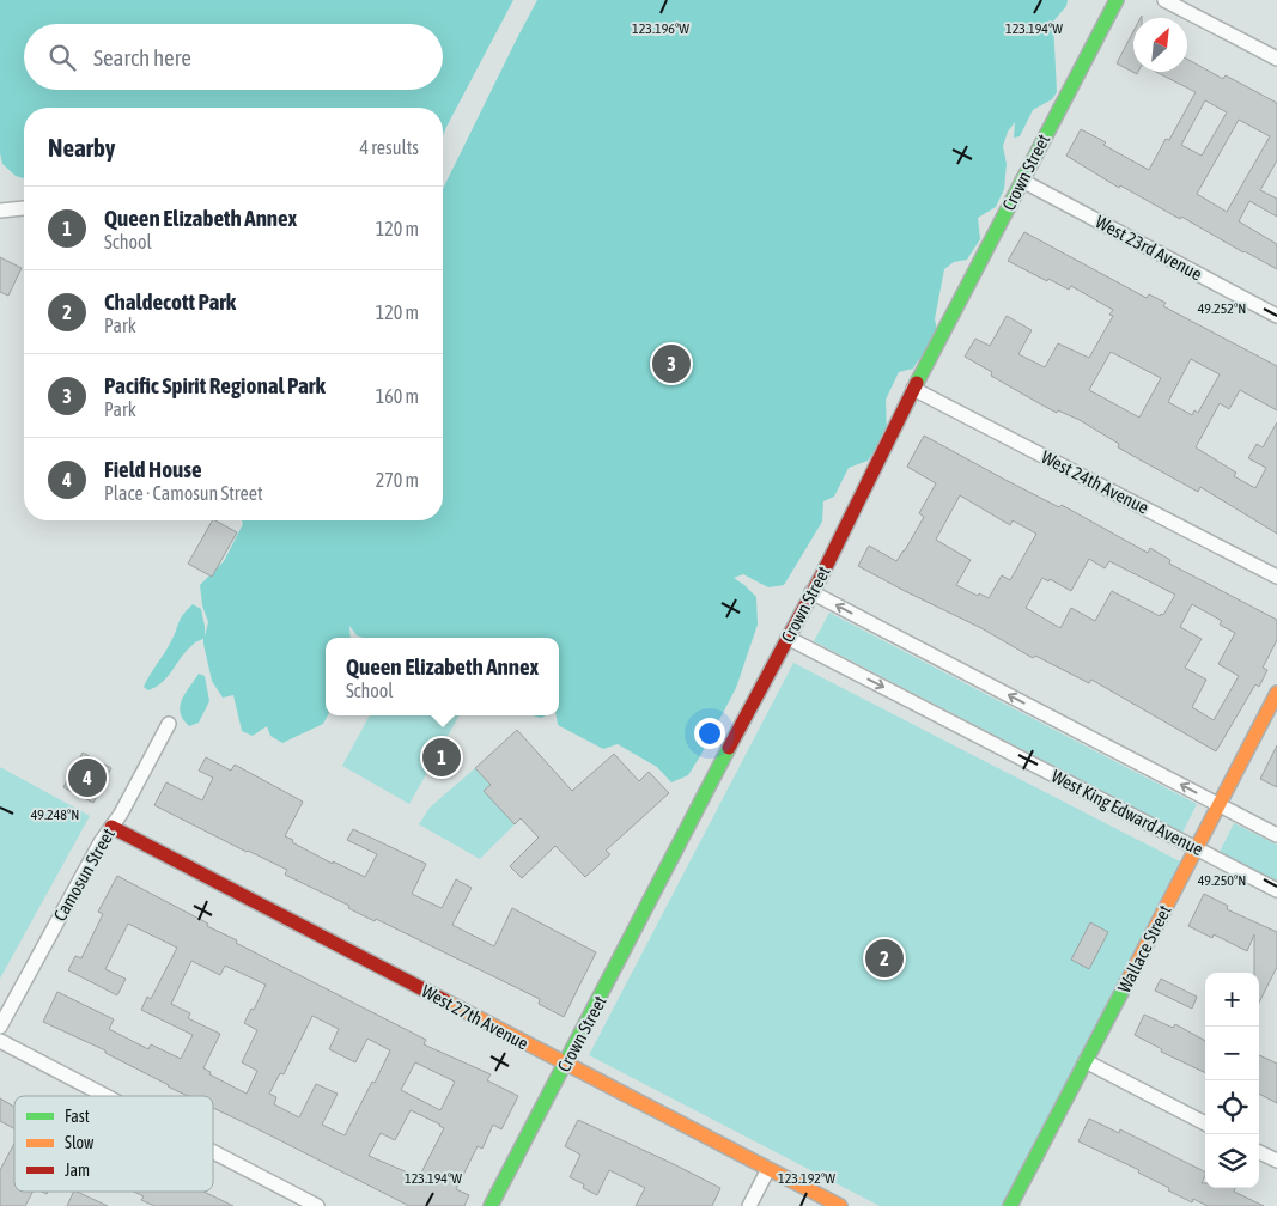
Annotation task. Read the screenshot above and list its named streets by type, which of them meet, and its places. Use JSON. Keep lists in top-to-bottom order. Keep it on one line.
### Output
{"streets":{"street":["Crown Street","West 23rd Avenue","West 24th Avenue","West King Edward Avenue","Camosun Street","Wallace Street","West 27th Avenue"]},"crossings":[["Crown Street","West 23rd Avenue"],["Crown Street","West 24th Avenue"],["Crown Street","West King Edward Avenue"],["Crown Street","West 27th Avenue"],["West King Edward Avenue","Wallace Street"],["Camosun Street","West 27th Avenue"]],"legend":["Fast","Slow","Jam"],"north":"top right","page":{"search":"Search here","heading":["Nearby","4 results"],"list":[{"mark":"1","name":"Queen Elizabeth Annex","note":"School","value":"120 m"},{"mark":"2","name":"Chaldecott Park","note":"Park","value":"120 m"},{"mark":"3","name":"Pacific Spirit Regional Park","note":"Park","value":"160 m"},{"mark":"4","name":"Field House","note":"Place · Camosun Street","value":"270 m"}],"pins":["3","1","4","2"],"popup":["Queen Elizabeth Annex","School"],"map_buttons":["+","−"]},"coordinates":["123.196°W","123.194°W","49.252°N","49.248°N","49.250°N","123.192°W"]}
